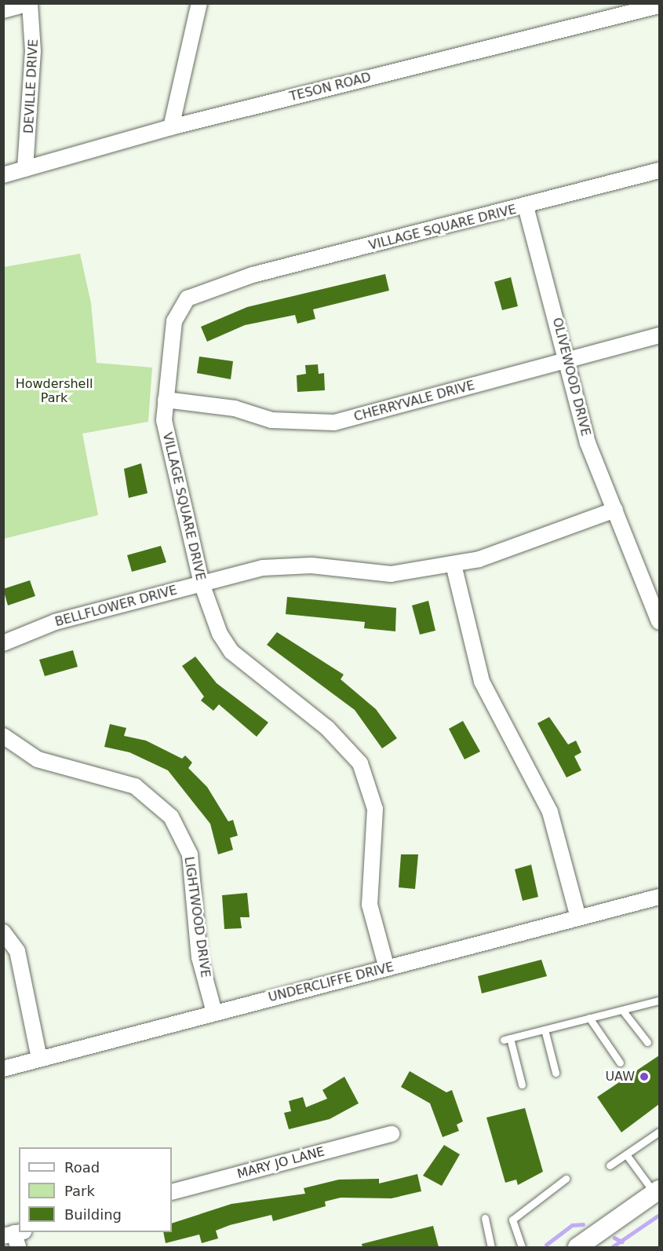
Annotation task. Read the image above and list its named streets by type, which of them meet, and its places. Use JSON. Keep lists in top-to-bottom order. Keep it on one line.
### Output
{"streets":{"street":["DEVILLE DRIVE","TESON ROAD","VILLAGE SQUARE DRIVE","OLIVEWOOD DRIVE","CHERRYVALE DRIVE","BELLFLOWER DRIVE","LIGHTWOOD DRIVE","UNDERCLIFFE DRIVE","MARY JO LANE"]},"crossings":[["DEVILLE DRIVE","TESON ROAD"],["VILLAGE SQUARE DRIVE","OLIVEWOOD DRIVE"],["VILLAGE SQUARE DRIVE","CHERRYVALE DRIVE"],["VILLAGE SQUARE DRIVE","BELLFLOWER DRIVE"],["VILLAGE SQUARE DRIVE","UNDERCLIFFE DRIVE"],["OLIVEWOOD DRIVE","CHERRYVALE DRIVE"],["OLIVEWOOD DRIVE","BELLFLOWER DRIVE"],["LIGHTWOOD DRIVE","UNDERCLIFFE DRIVE"]],"parks":["Howdershell Park"],"places":["UAW"],"legend":["Road","Park","Building"]}
